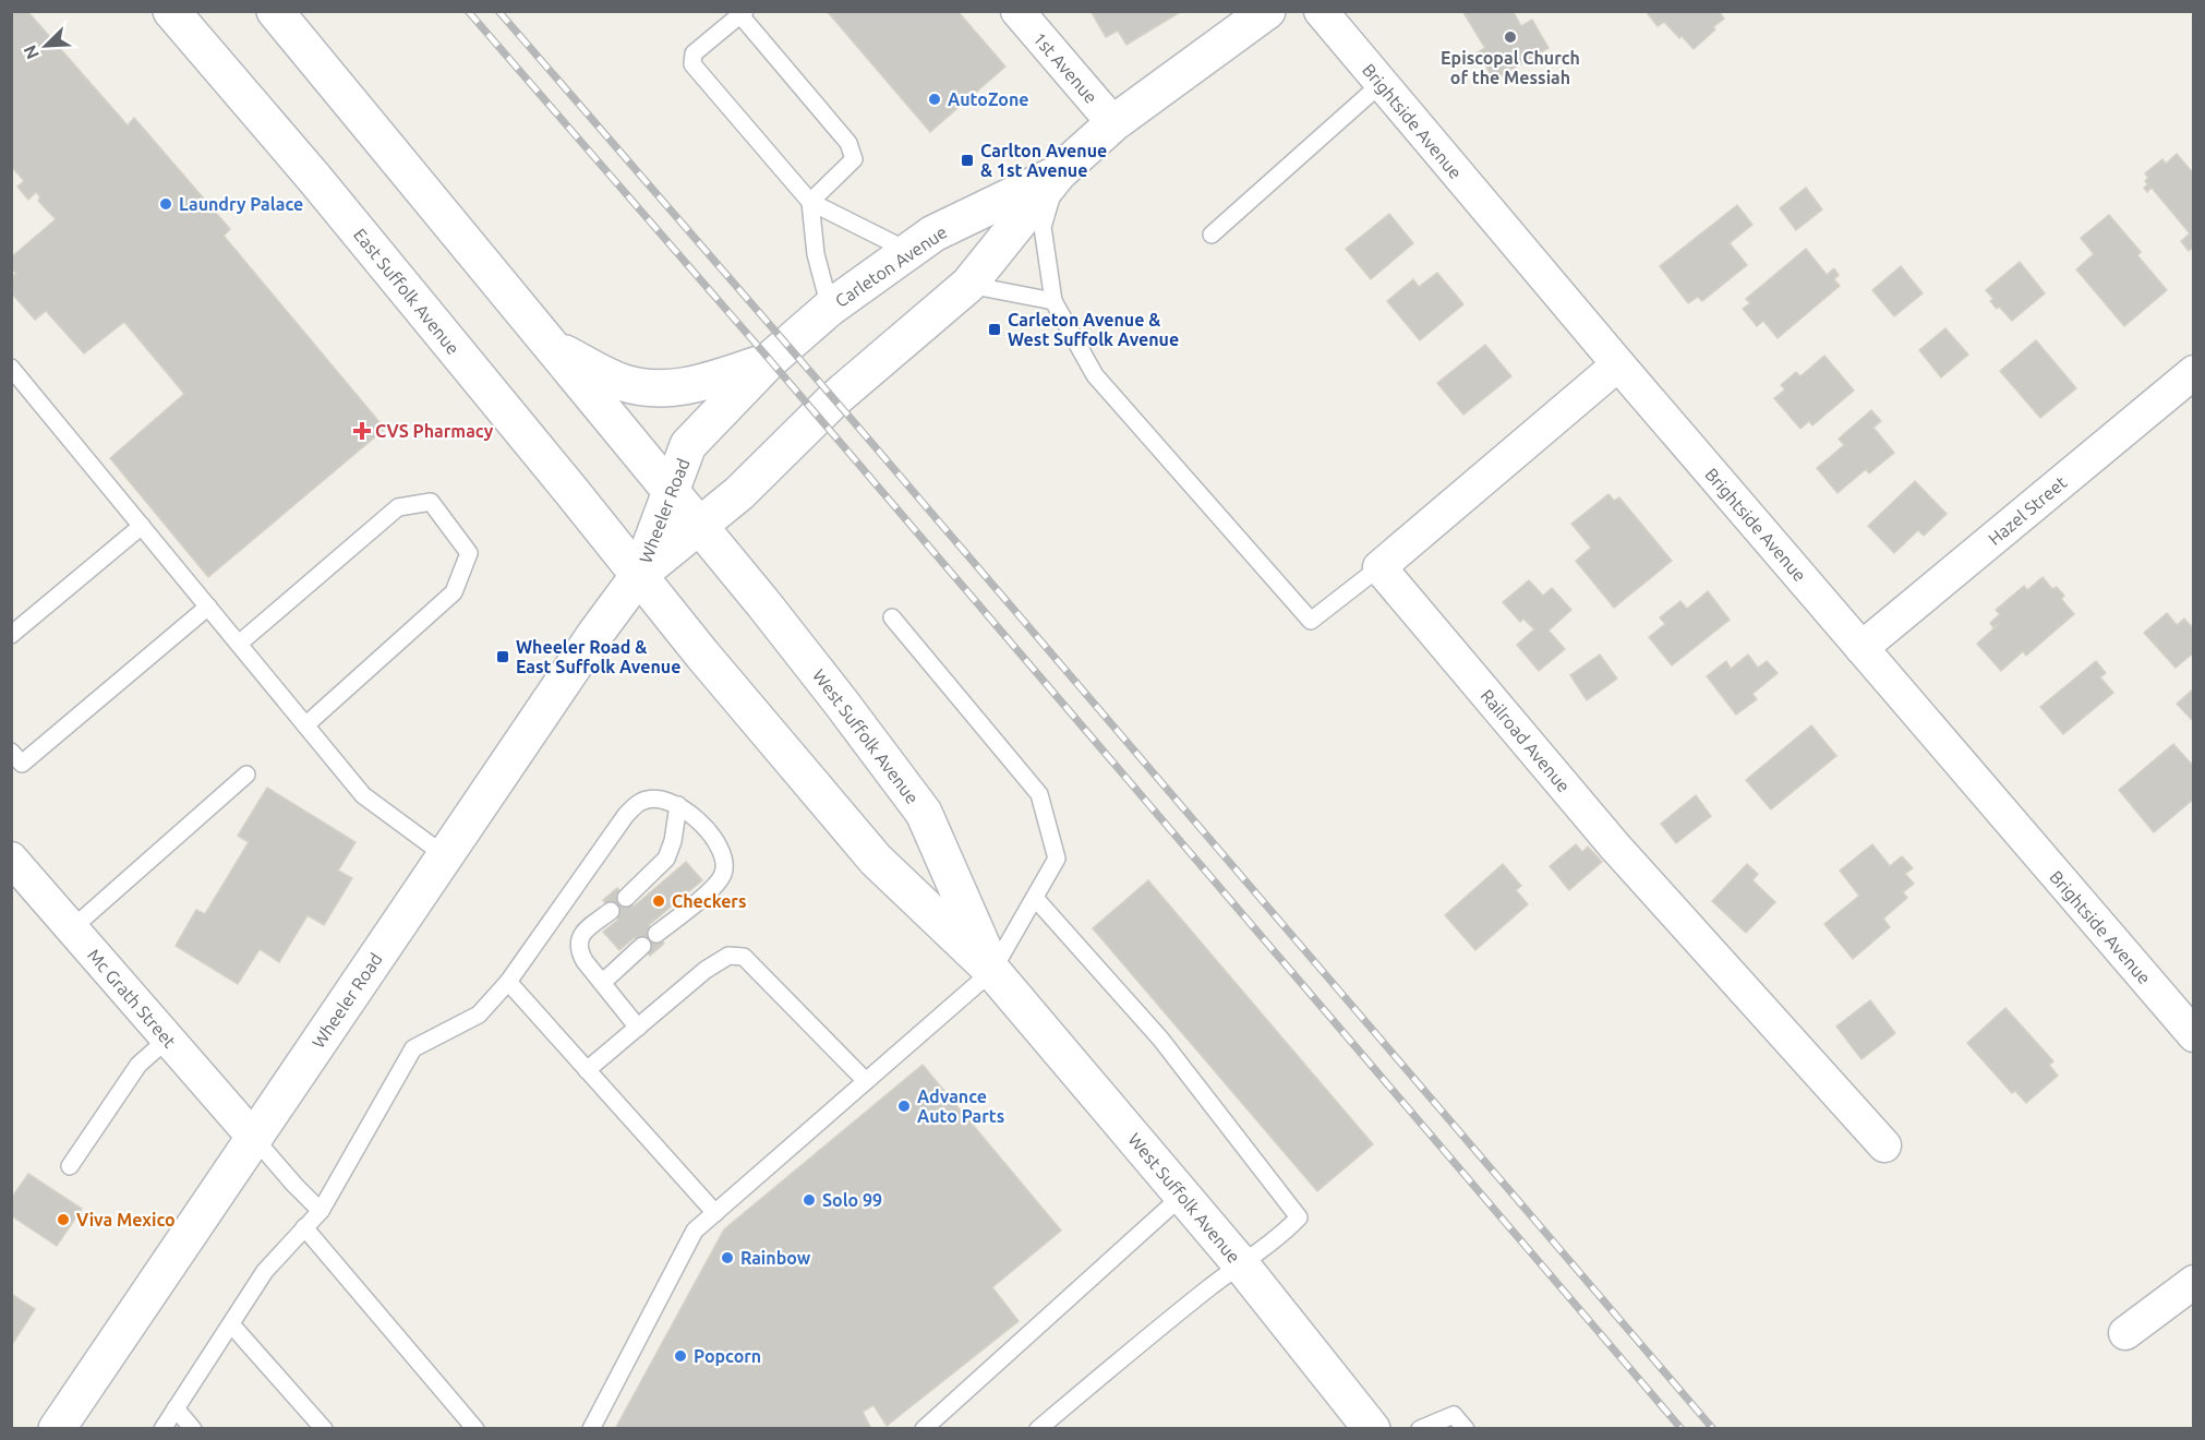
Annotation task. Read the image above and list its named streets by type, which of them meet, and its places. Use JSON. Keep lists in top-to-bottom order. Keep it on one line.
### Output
{"streets":{"main road":["Carleton Avenue","East Suffolk Avenue","Wheeler Road","West Suffolk Avenue"],"street":["1st Avenue","Brightside Avenue","Hazel Street","Railroad Avenue","Mc Grath Street"]},"crossings":[["1st Avenue","Carleton Avenue"],["Brightside Avenue","Hazel Street"],["Carleton Avenue","Wheeler Road"],["East Suffolk Avenue","Wheeler Road"],["East Suffolk Avenue","West Suffolk Avenue"],["Wheeler Road","West Suffolk Avenue"],["Wheeler Road","Mc Grath Street"]],"places":{"other":["Episcopal Church of the Messiah","AutoZone","Laundry Palace","Checkers","Advance Auto Parts","Solo 99","Viva Mexico","Rainbow","Popcorn"],"transit":["Carlton Avenue & 1st Avenue","Carleton Avenue & West Suffolk Avenue","Wheeler Road & East Suffolk Avenue"],"health":["CVS Pharmacy"]},"north":"bottom left"}
